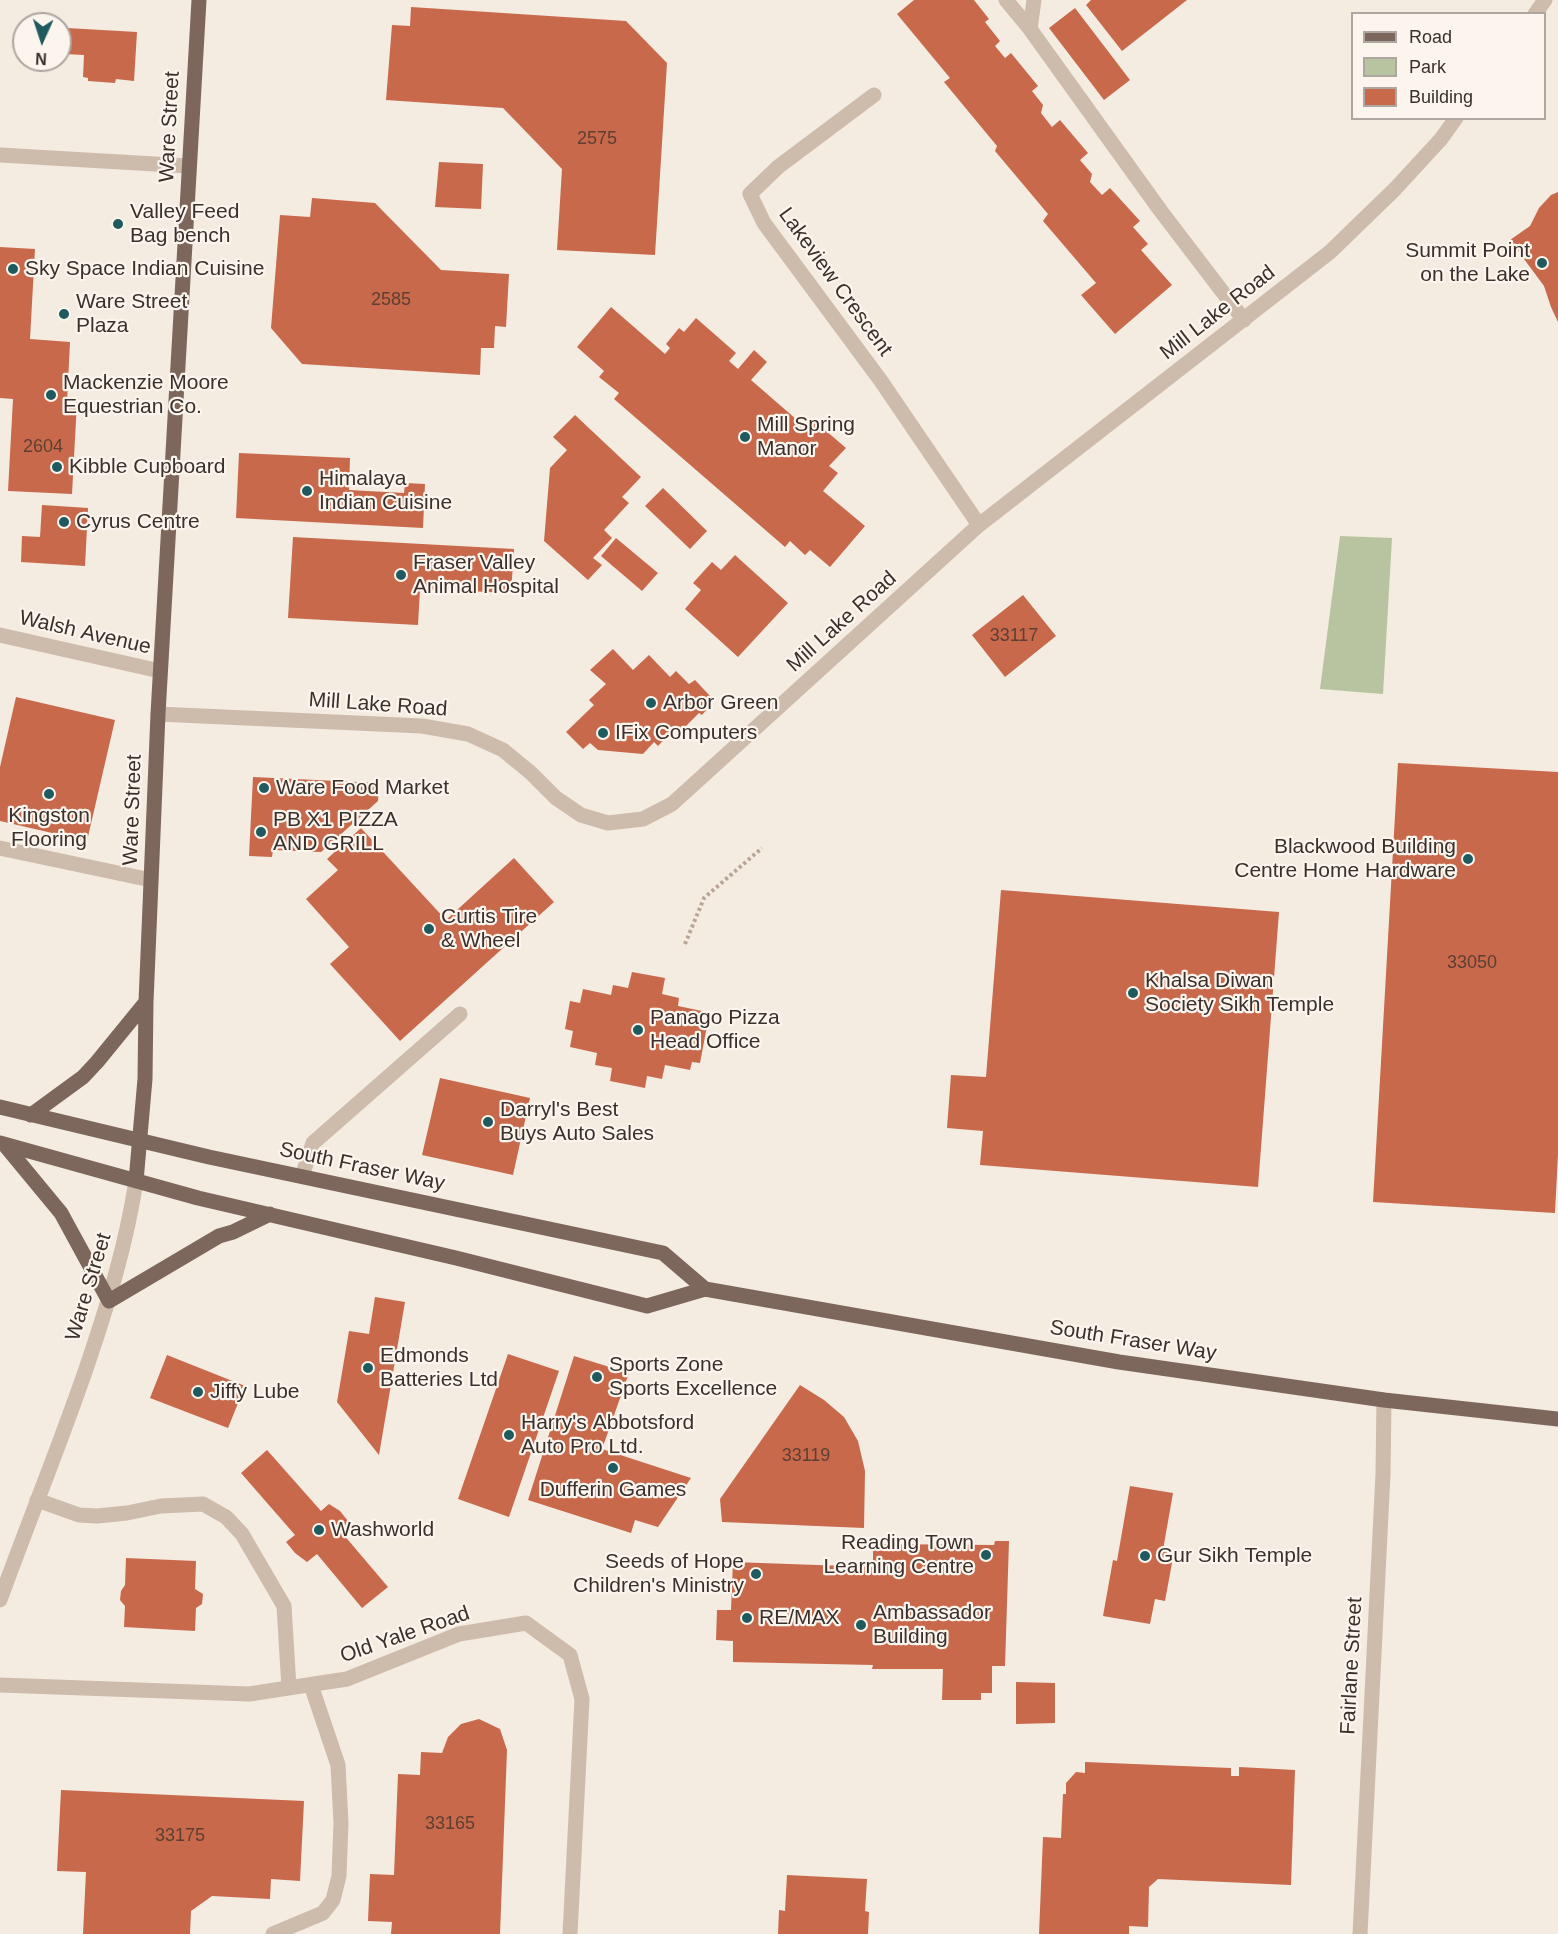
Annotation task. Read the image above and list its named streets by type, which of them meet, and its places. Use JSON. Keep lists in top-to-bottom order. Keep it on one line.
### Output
{"streets":{"main road":["Ware Street","South Fraser Way"],"street":["Lakeview Crescent","Mill Lake Road","Walsh Avenue","Old Yale Road","Fairlane Street"]},"crossings":[["Ware Street","Mill Lake Road"],["Ware Street","Walsh Avenue"],["Ware Street","South Fraser Way"],["Lakeview Crescent","Mill Lake Road"],["South Fraser Way","Fairlane Street"]],"places":["Valley Feed Bag bench","Summit Point on the Lake","Sky Space Indian Cuisine","Ware Street Plaza","Mackenzie Moore Equestrian Co.","Mill Spring Manor","Kibble Cupboard","Himalaya Indian Cuisine","Cyrus Centre","Fraser Valley Animal Hospital","Arbor Green","IFix Computers","Ware Food Market","Kingston Flooring","PB X1 PIZZA AND GRILL","Blackwood Building Centre Home Hardware","Curtis Tire & Wheel","Khalsa Diwan Society Sikh Temple","Panago Pizza Head Office","Darryl's Best Buys Auto Sales","Edmonds Batteries Ltd","Sports Zone Sports Excellence","Jiffy Lube","Harry's Abbotsford Auto Pro Ltd.","Dufferin Games","Washworld","Reading Town Learning Centre","Gur Sikh Temple","Seeds of Hope Children's Ministry","RE/MAX","Ambassador Building"],"house_numbers":["2575","2585","2604","33117","33050","33119","33165","33175"],"legend":["Road","Park","Building"],"north":"bottom"}
